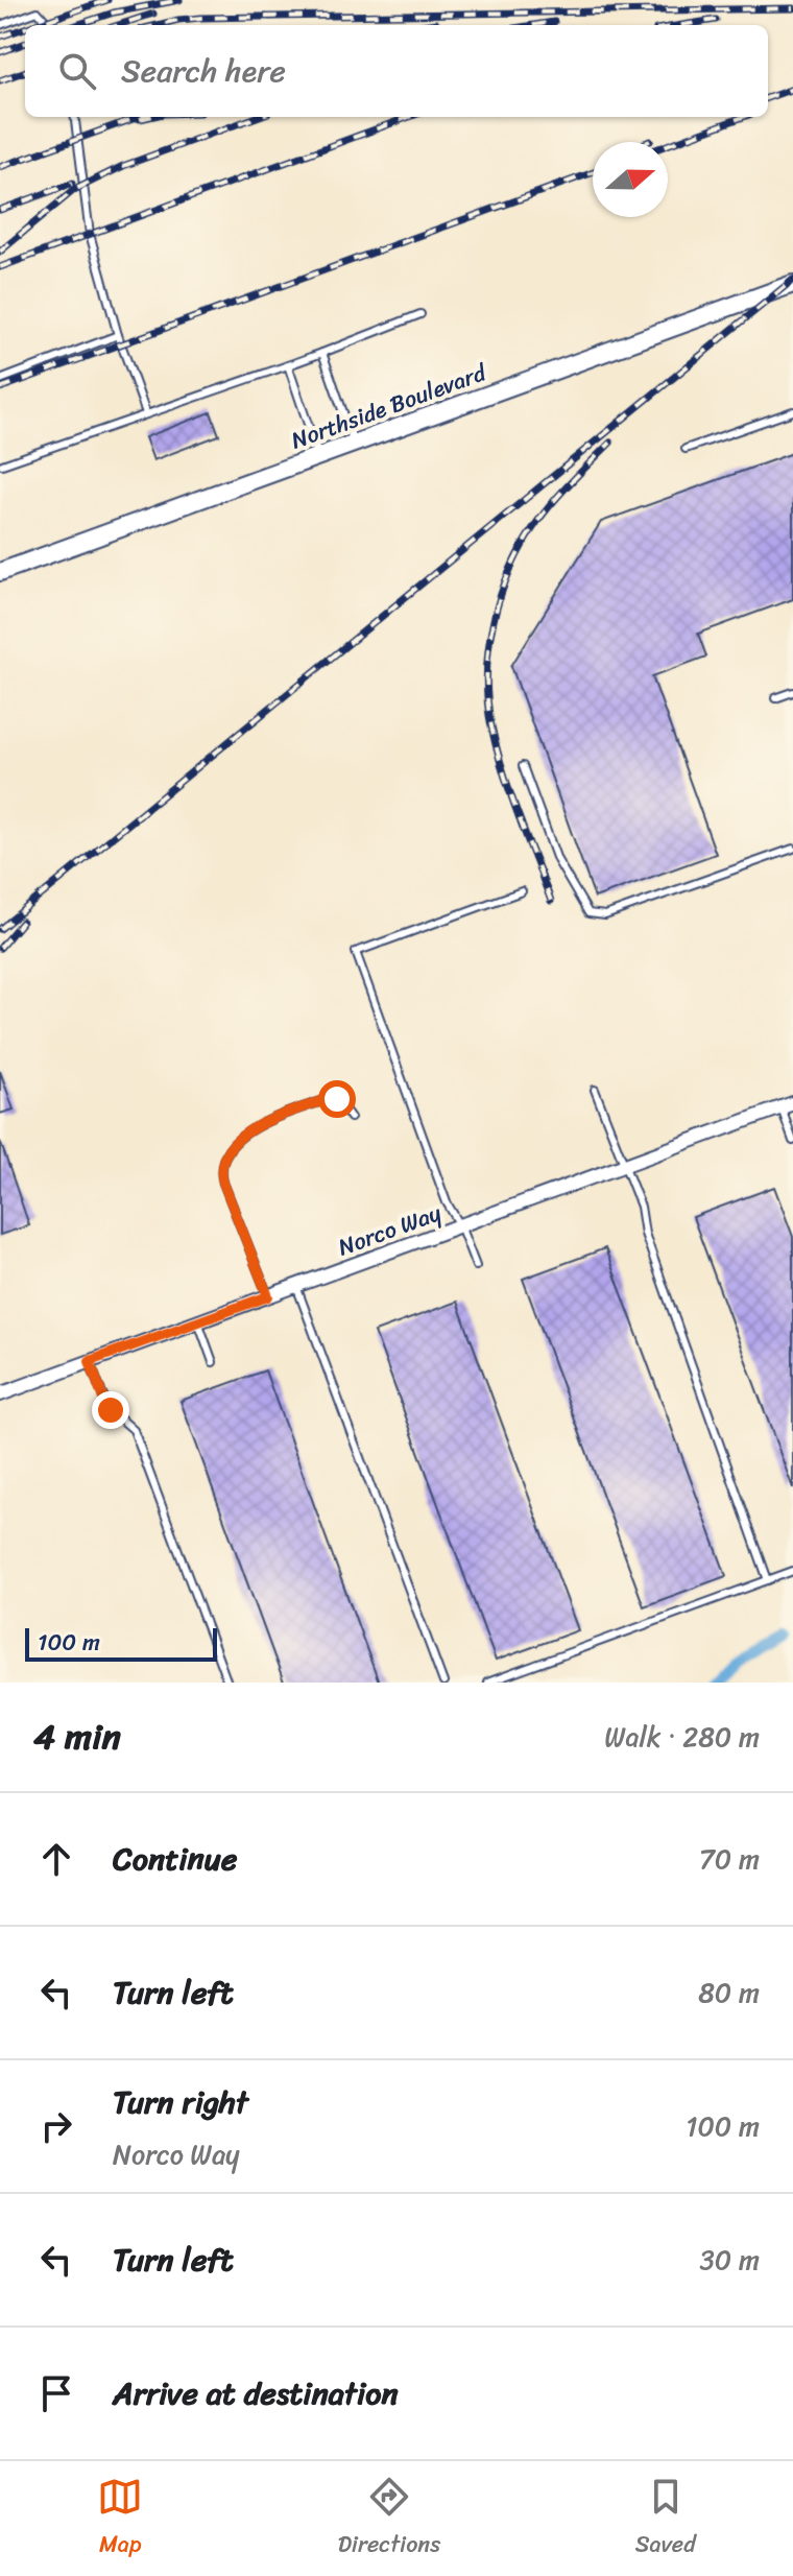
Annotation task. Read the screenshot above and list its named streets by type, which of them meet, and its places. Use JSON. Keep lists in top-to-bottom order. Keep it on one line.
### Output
{"streets":{"main road":["Northside Boulevard"],"street":["Norco Way"]},"scale_bar":"100 m","north":"right","page":{"search":"Search here","scale":"100 m","heading":["4 min","Walk · 280 m"],"list":[["Continue","70 m"],["Turn left","80 m"],["Turn right","Norco Way","100 m"],["Turn left","30 m"],"Arrive at destination"],"nav":["Map","Directions","Saved"]}}
